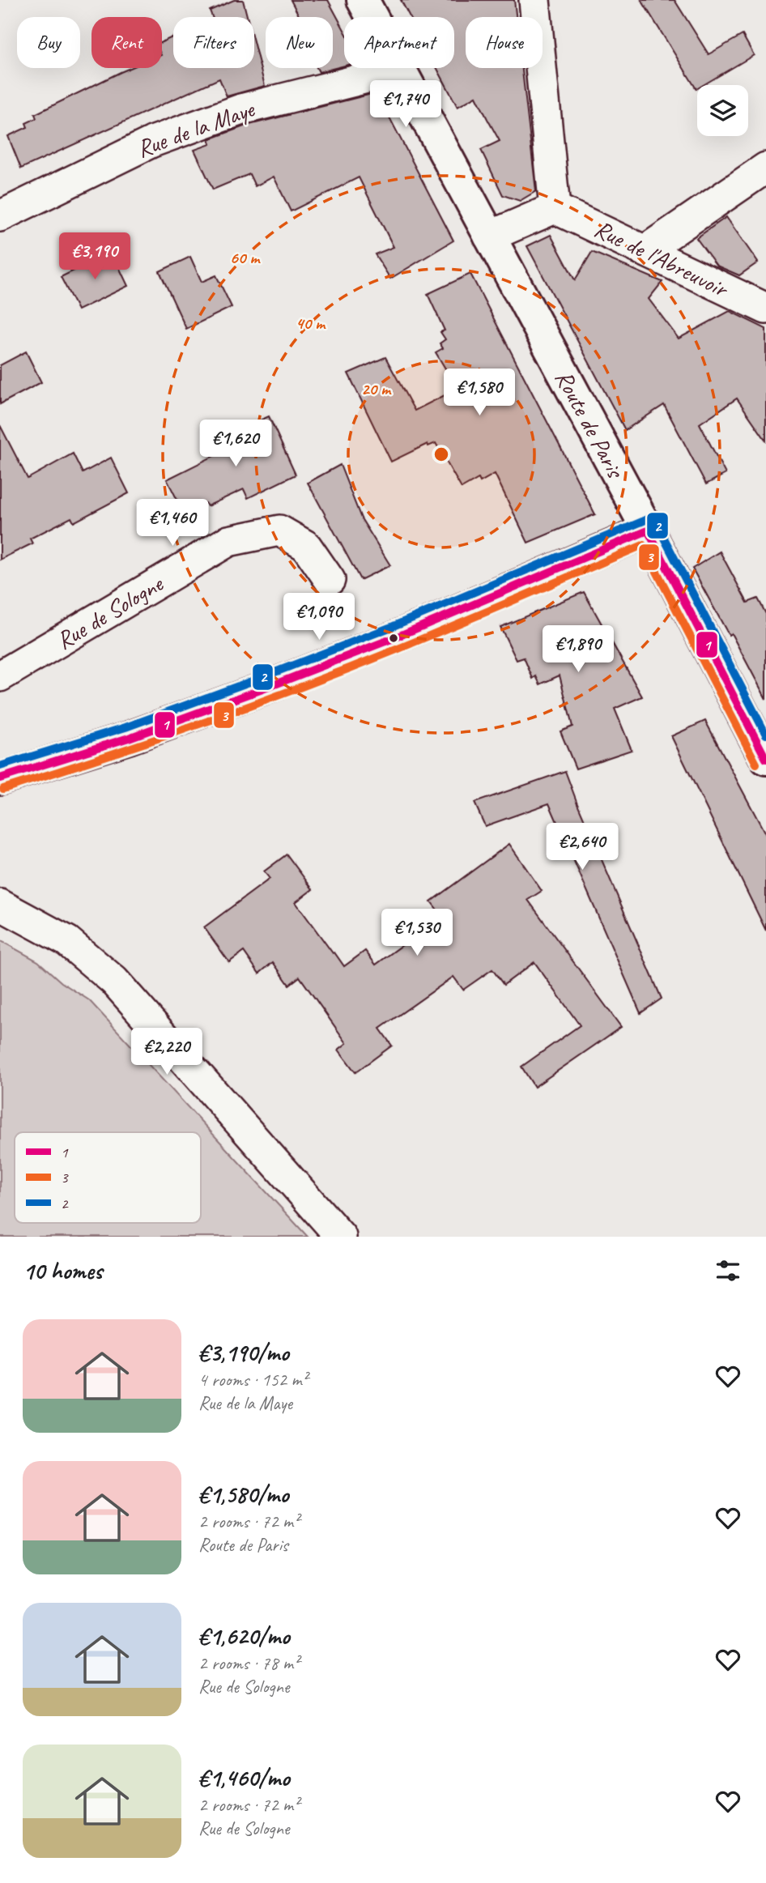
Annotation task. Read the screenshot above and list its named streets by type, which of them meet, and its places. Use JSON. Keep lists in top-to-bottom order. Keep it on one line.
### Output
{"streets":{"main road":["Route de Paris"],"street":["Rue de la Maye","Rue de l'Abreuvoir","Rue de Sologne"]},"lines":["transit line 2","transit line 1","transit line 3"],"legend":["1","3","2"],"page":{"chip":["Buy","Rent","Filters","New","Apartment","House"],"price":["€1,740","€3,190","€1,580","€1,620","€1,460","€1,090","€1,890","€2,640","€1,530","€2,220"],"heading":"10 homes","list":[{"name":"€3,190/mo","note":"4 rooms · 152 m² · Rue de la Maye"},{"name":"€1,580/mo","note":"2 rooms · 72 m² · Route de Paris"},{"name":"€1,620/mo","note":"2 rooms · 78 m² · Rue de Sologne"},{"name":"€1,460/mo","note":"2 rooms · 72 m² · Rue de Sologne"}]},"rings":["60 m","40 m","20 m"]}
